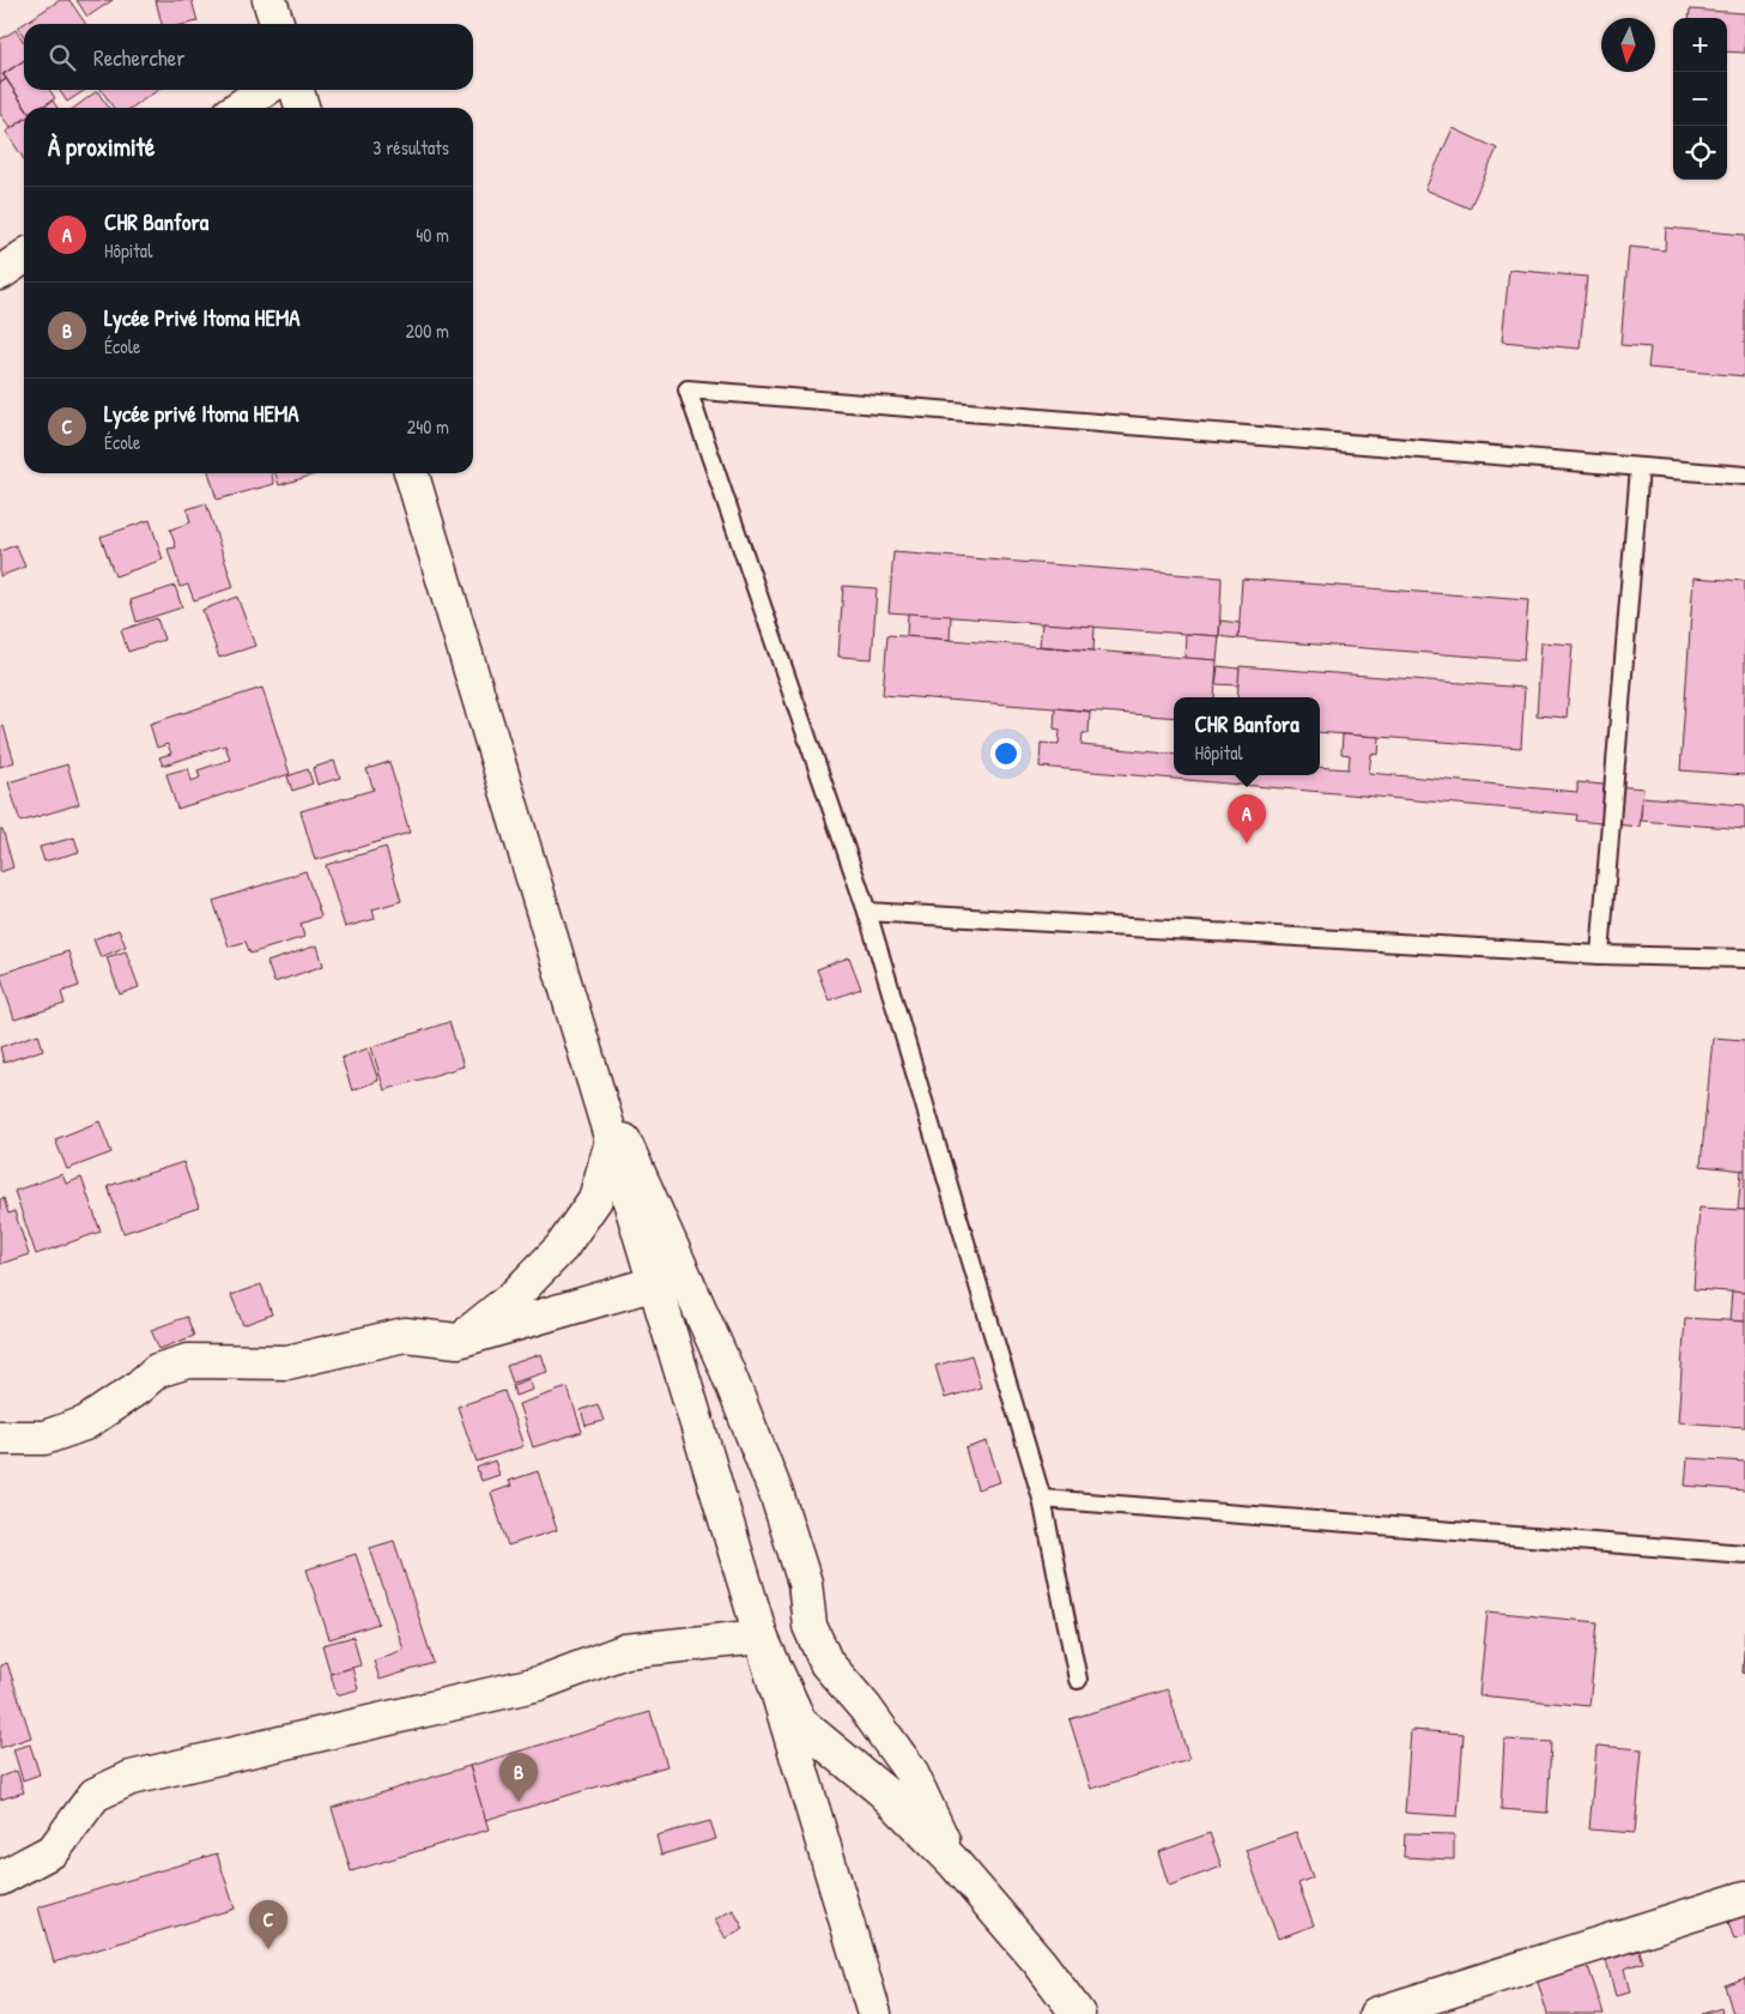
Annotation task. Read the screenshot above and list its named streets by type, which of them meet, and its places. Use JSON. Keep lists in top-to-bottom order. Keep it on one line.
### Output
{"north":"bottom","page":{"map_buttons":["+","−"],"search":"Rechercher","heading":["À proximité","3 résultats"],"list":[{"mark":"A","name":"CHR Banfora","note":"Hôpital","value":"40 m"},{"mark":"B","name":"Lycée Privé Itoma HEMA","note":"École","value":"200 m"},{"mark":"C","name":"Lycée privé Itoma HEMA","note":"École","value":"240 m"}],"popup":["CHR Banfora","Hôpital"],"pins":["A","B","C"]}}
